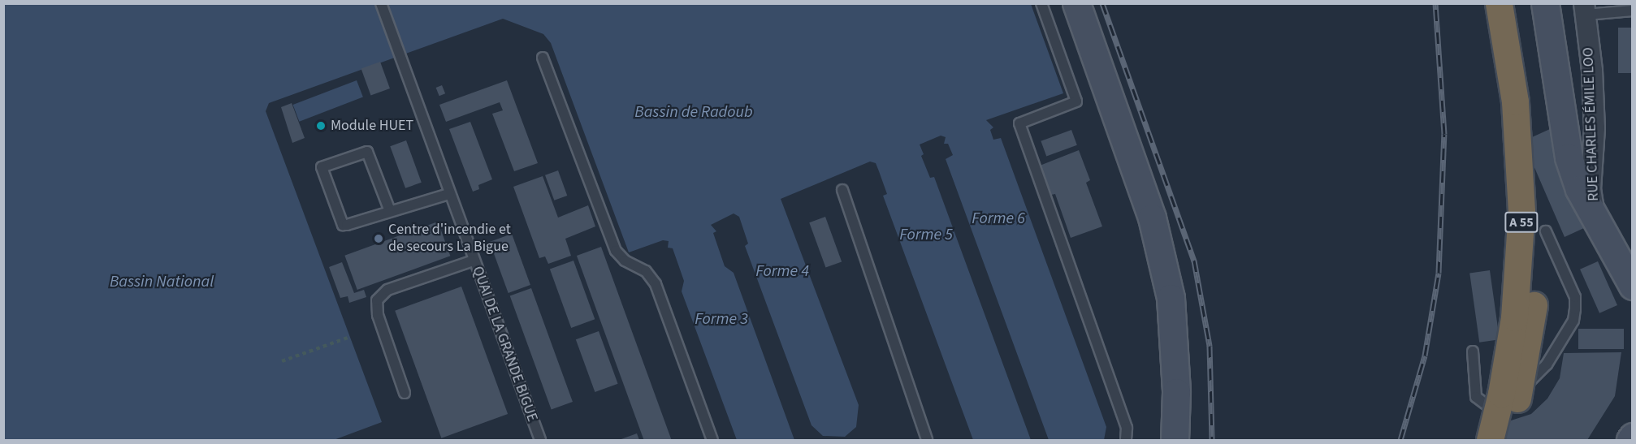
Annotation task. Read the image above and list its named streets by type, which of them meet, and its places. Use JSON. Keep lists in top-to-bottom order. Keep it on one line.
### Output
{"streets":{"highway":["A 55"],"street":["RUE CHARLES ÉMILE LOO"],"lane":["QUAI DE LA GRANDE BIGUE"]},"water":["Bassin de Radoub","Forme 6","Forme 5","Forme 4","Bassin National","Forme 3"],"places":["Module HUET","Centre d'incendie et de secours La Bigue"]}
